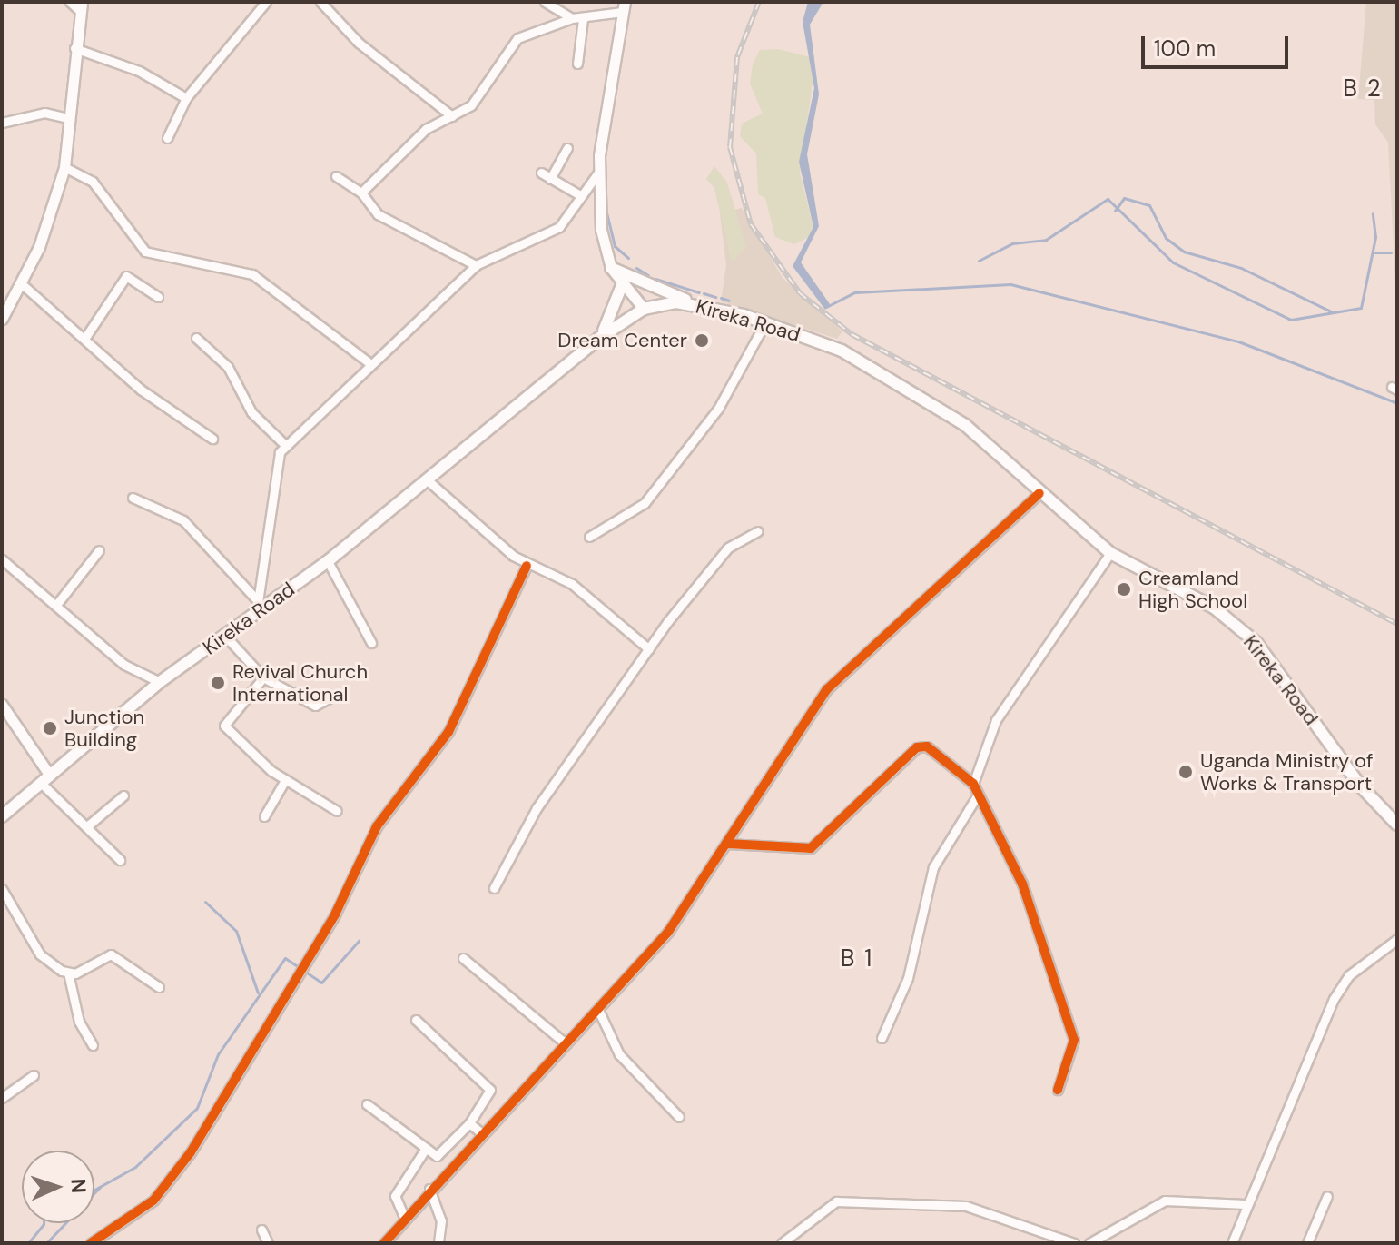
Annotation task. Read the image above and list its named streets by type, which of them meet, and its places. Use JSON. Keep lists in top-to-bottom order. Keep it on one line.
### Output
{"streets":{"main road":["Kireka Road"]},"districts":["B 2","B 1"],"places":["Dream Center","Creamland High School","Revival Church International","Junction Building","Uganda Ministry of Works & Transport"],"scale_bar":"100 m","north":"right"}
